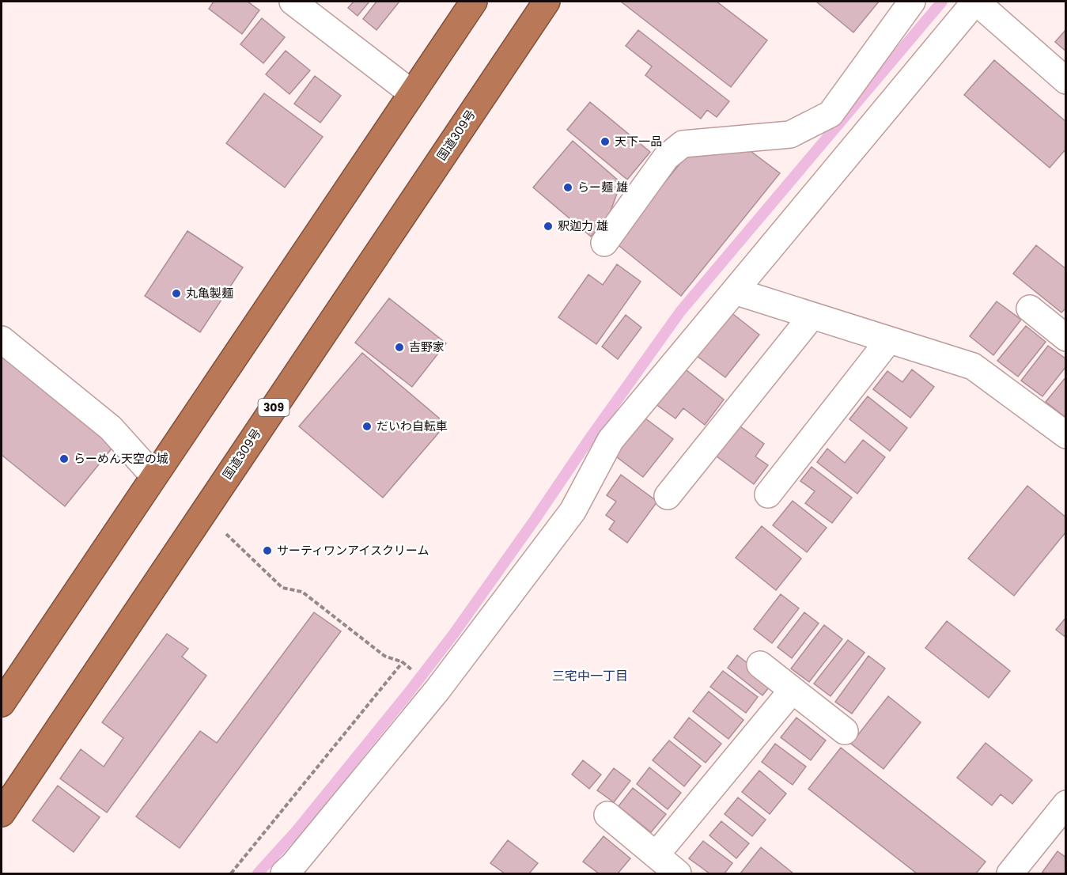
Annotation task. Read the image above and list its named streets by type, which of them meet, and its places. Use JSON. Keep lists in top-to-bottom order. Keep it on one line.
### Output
{"streets":{"highway":["国道309号","309"]},"districts":["三宅中一丁目"],"places":["天下一品","らー麺 雄","釈迦力 雄","丸亀製麺","吉野家","だいわ自転車","らーめん天空の城","サーティワンアイスクリーム"]}
